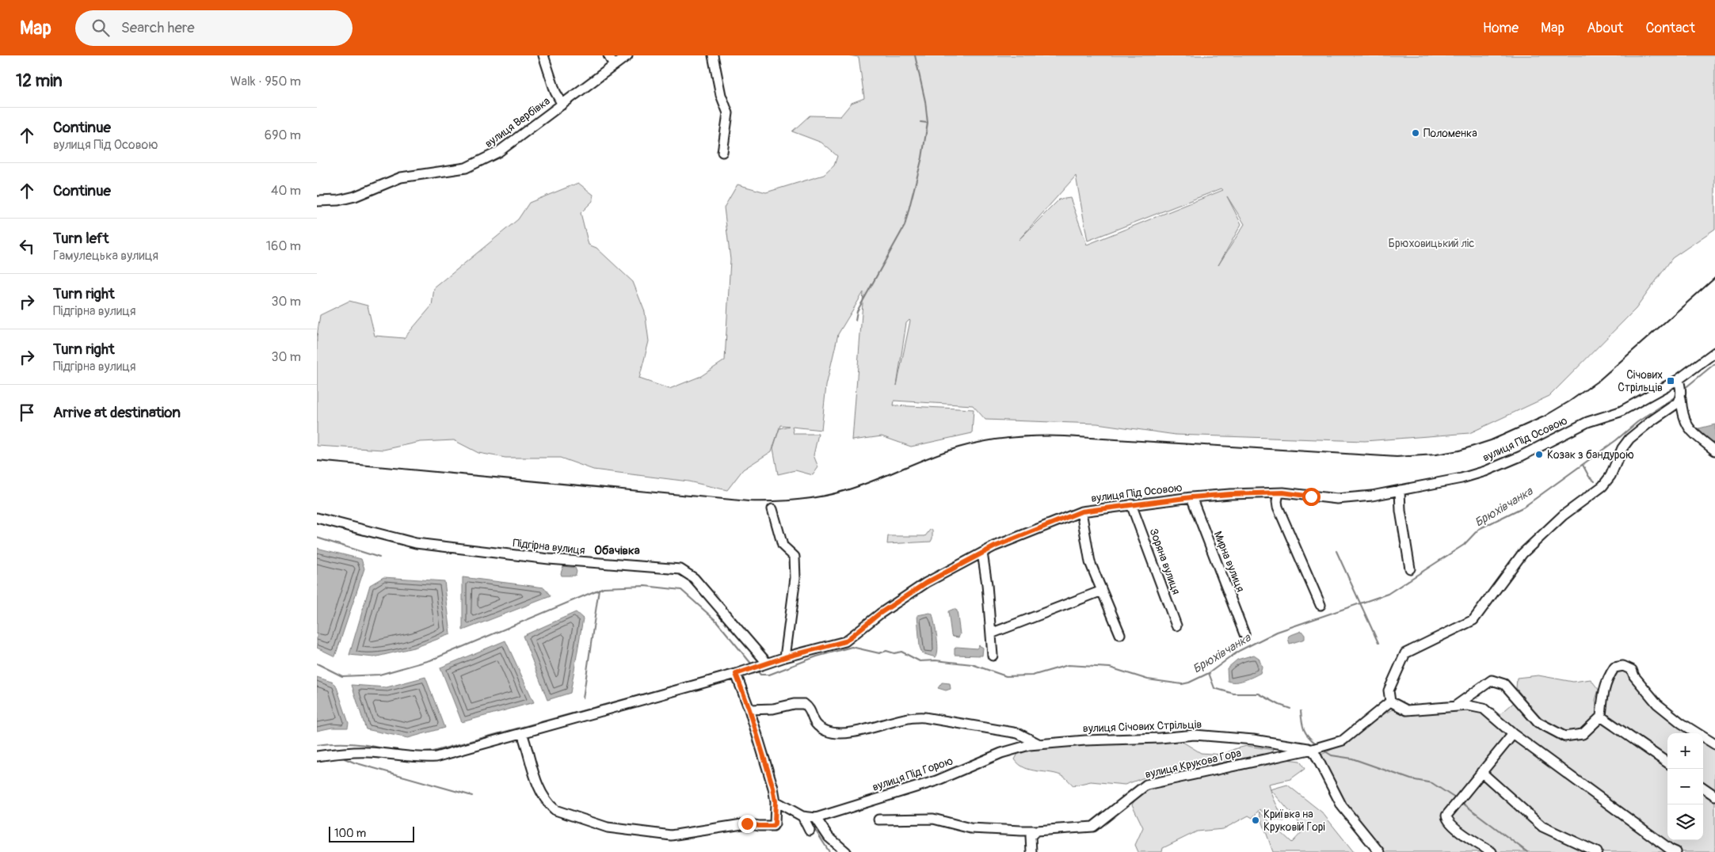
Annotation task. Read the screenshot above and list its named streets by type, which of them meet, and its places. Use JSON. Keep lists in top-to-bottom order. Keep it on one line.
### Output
{"streets":{"street":["вулиця Вербівка","вулиця Під Осовою","Підгірна вулиця","Зоряна вулиця","Мирна вулиця","вулиця Січових Стрільців","вулиця Крукова Гора","вулиця Під Горою"]},"crossings":[["вулиця Під Осовою","Підгірна вулиця"],["вулиця Під Осовою","Зоряна вулиця"],["вулиця Під Осовою","Мирна вулиця"],["вулиця Січових Стрільців","вулиця Крукова Гора"],["вулиця Січових Стрільців","вулиця Під Горою"]],"districts":["Обачівка"],"water":["Брюхівчанка"],"parks":["Брюховицький ліс"],"places":{"other":["Поломенка","Козак з бандурою","Криївка на Круковій Горі"],"transit":["Січових Стрільців"]},"scale_bar":"100 m","page":{"header":"Map","search":"Search here","nav":["Home","Map","About","Contact"],"heading":["12 min","Walk · 950 m"],"list":[["Continue","вулиця Під Осовою","690 m"],["Continue","40 m"],["Turn left","Гамулецька вулиця","160 m"],["Turn right","Підгірна вулиця","30 m"],["Turn right","Підгірна вулиця","30 m"],"Arrive at destination"],"map_buttons":["+","−"],"scale":"100 m"}}
